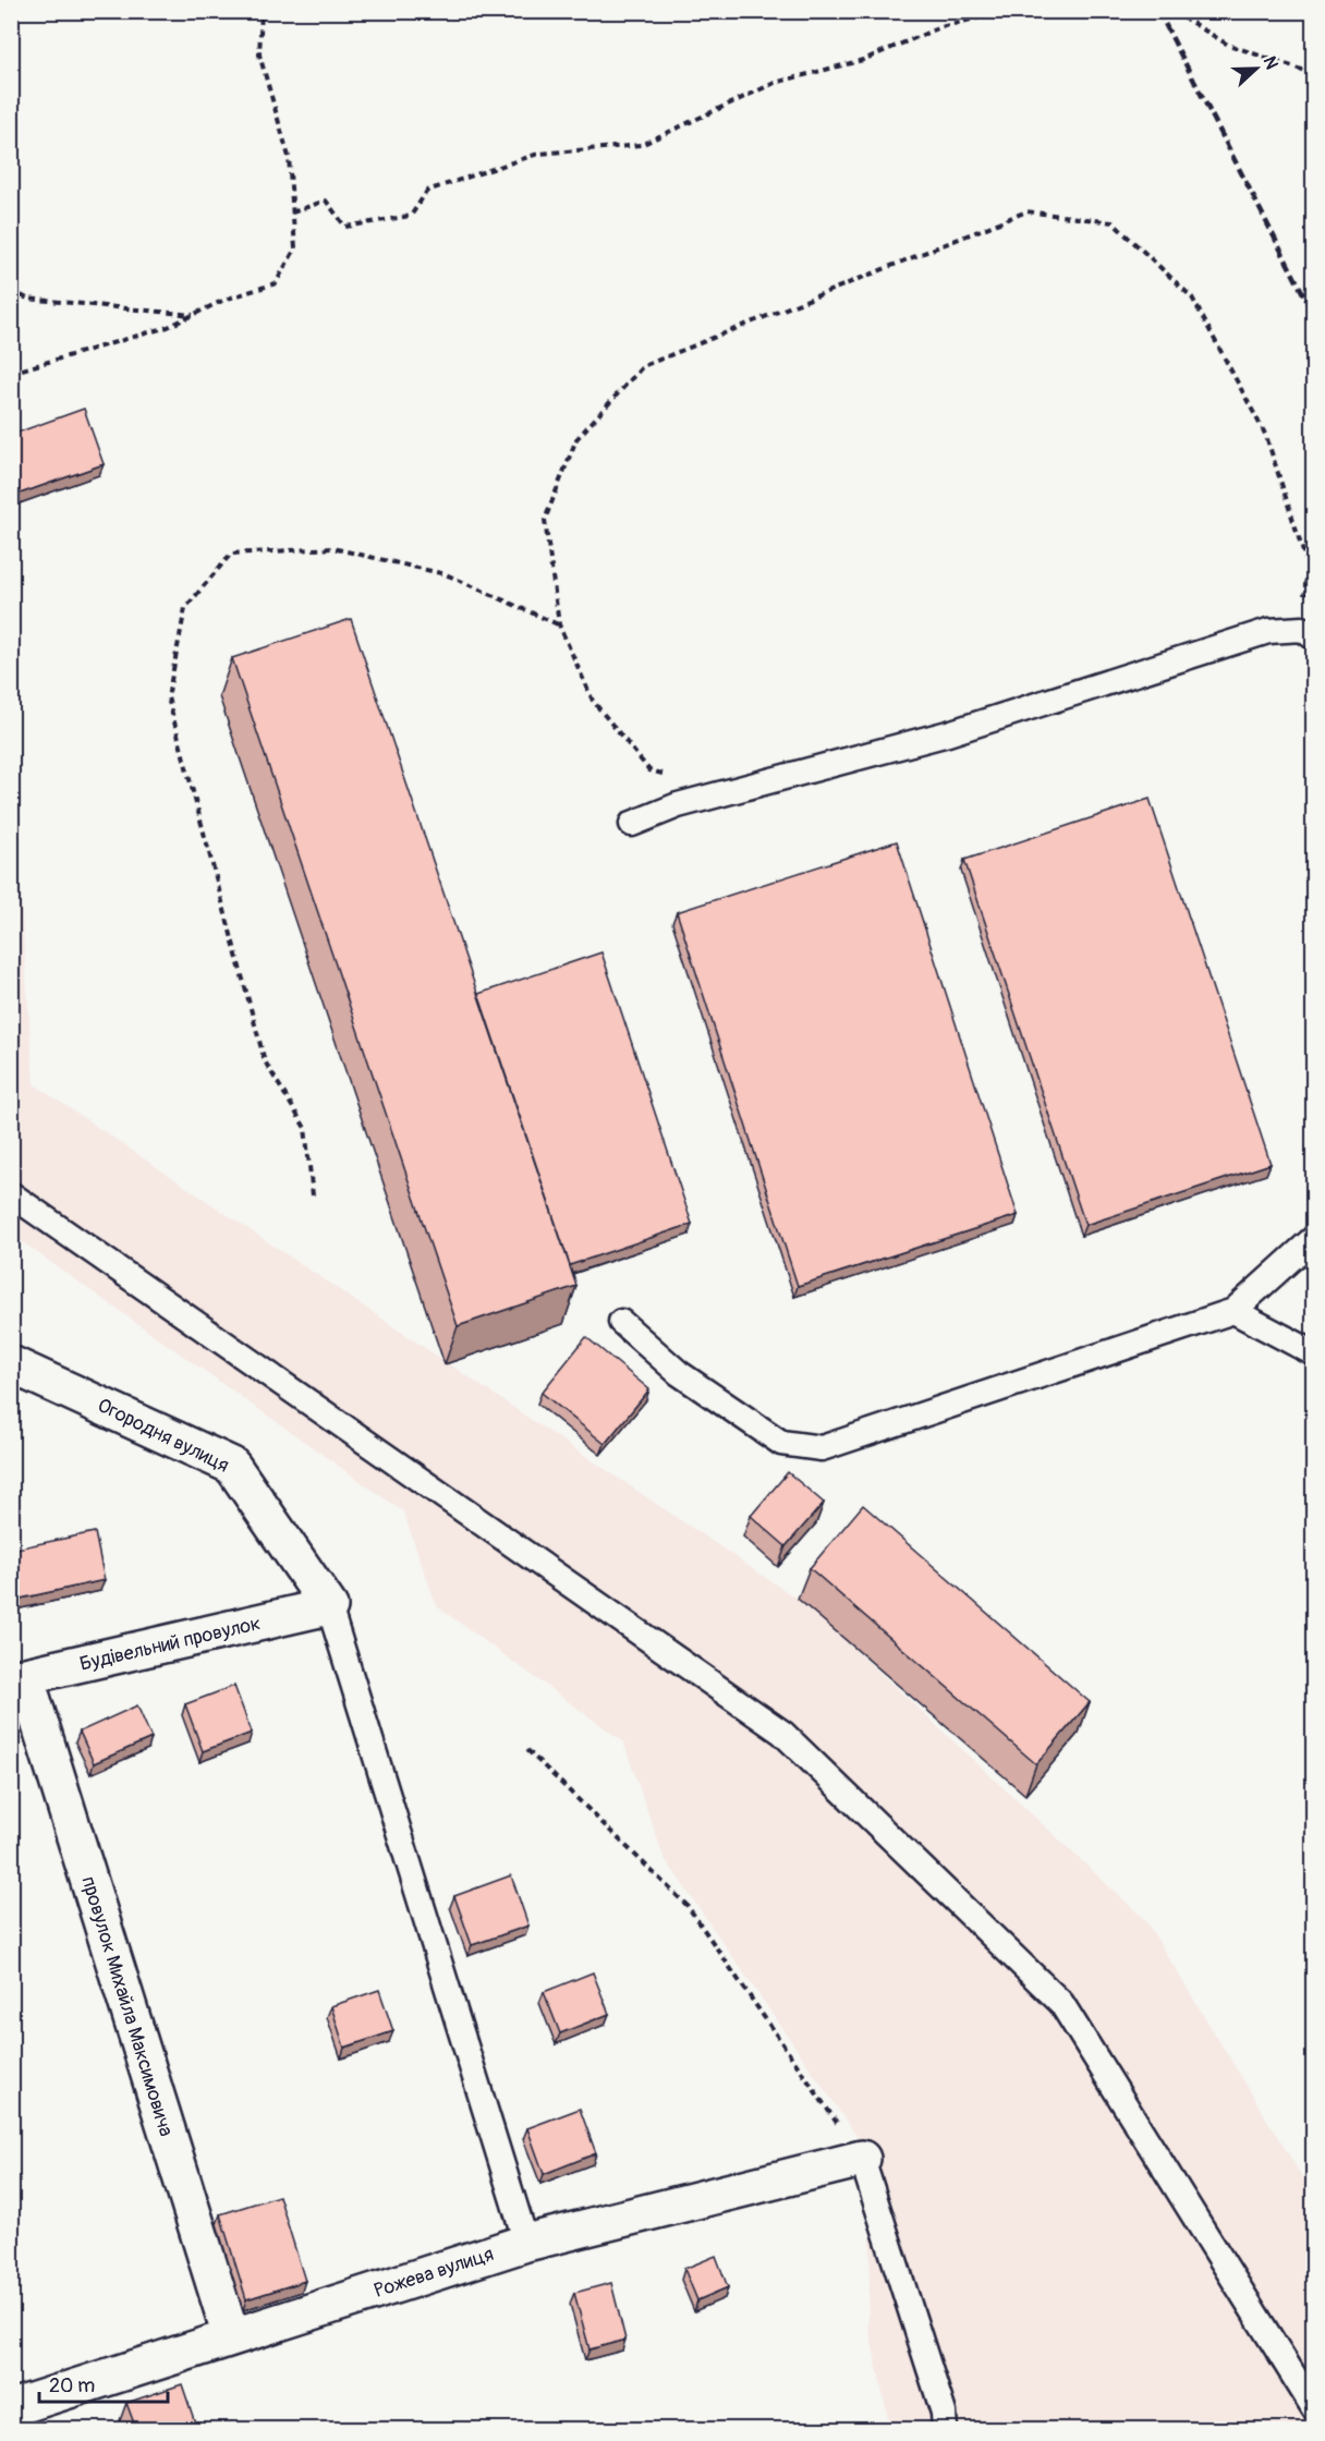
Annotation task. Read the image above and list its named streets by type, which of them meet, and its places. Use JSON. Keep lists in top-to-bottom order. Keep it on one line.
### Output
{"streets":{"street":["Огородня вулиця","Будівельний провулок","провулок Михайла Максимовича","Рожева вулиця"]},"crossings":[["Огородня вулиця","Будівельний провулок"],["Будівельний провулок","провулок Михайла Максимовича"],["провулок Михайла Максимовича","Рожева вулиця"]],"scale_bar":"20 m","north":"right"}
